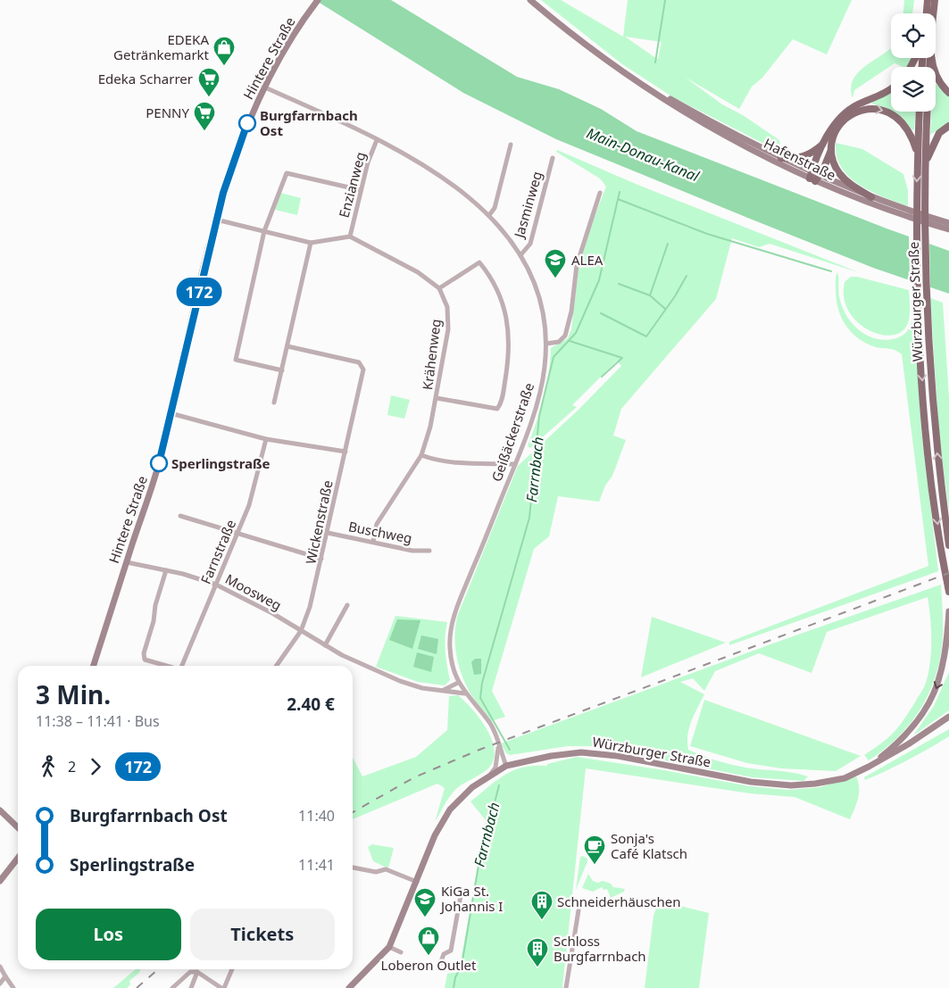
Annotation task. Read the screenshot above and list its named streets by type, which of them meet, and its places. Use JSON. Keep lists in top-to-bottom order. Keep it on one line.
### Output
{"streets":{"main road":["Würzburger Straße"],"street":["Hintere Straße","Hafenstraße","Enzianweg","Jasminweg","Krähenweg","Geißäckerstraße","Wickenstraße","Buschweg","Farnstraße","Moosweg"]},"crossings":[["Hintere Straße","Geißäckerstraße"],["Hintere Straße","Moosweg"],["Enzianweg","Geißäckerstraße"],["Jasminweg","Geißäckerstraße"],["Würzburger Straße","Geißäckerstraße"],["Krähenweg","Buschweg"],["Geißäckerstraße","Moosweg"],["Wickenstraße","Buschweg"],["Wickenstraße","Moosweg"],["Farnstraße","Moosweg"]],"water":["Main-Donau-Kanal","Farrnbach"],"places":{"shop":["EDEKA Getränkemarkt","Loberon Outlet"],"supermarket":["Edeka Scharrer","PENNY"],"other":["Burgfarrnbach Ost","Sperlingstraße"],"school or university":["ALEA","KiGa St. Johannis I"],"cafe":["Sonja's Café Klatsch"],"building":["Schneiderhäuschen","Schloss Burgfarrnbach"]},"lines":["bus line 172"],"page":{"on_map":"172","heading":["3 Min.","11:38 – 11:41 · Bus","2.40 €"],"legs":["2","172"],"list":[{"name":"Burgfarrnbach Ost","value":"11:40"},{"name":"Sperlingstraße","value":"11:41"}],"buttons":["Los","Tickets"]}}
